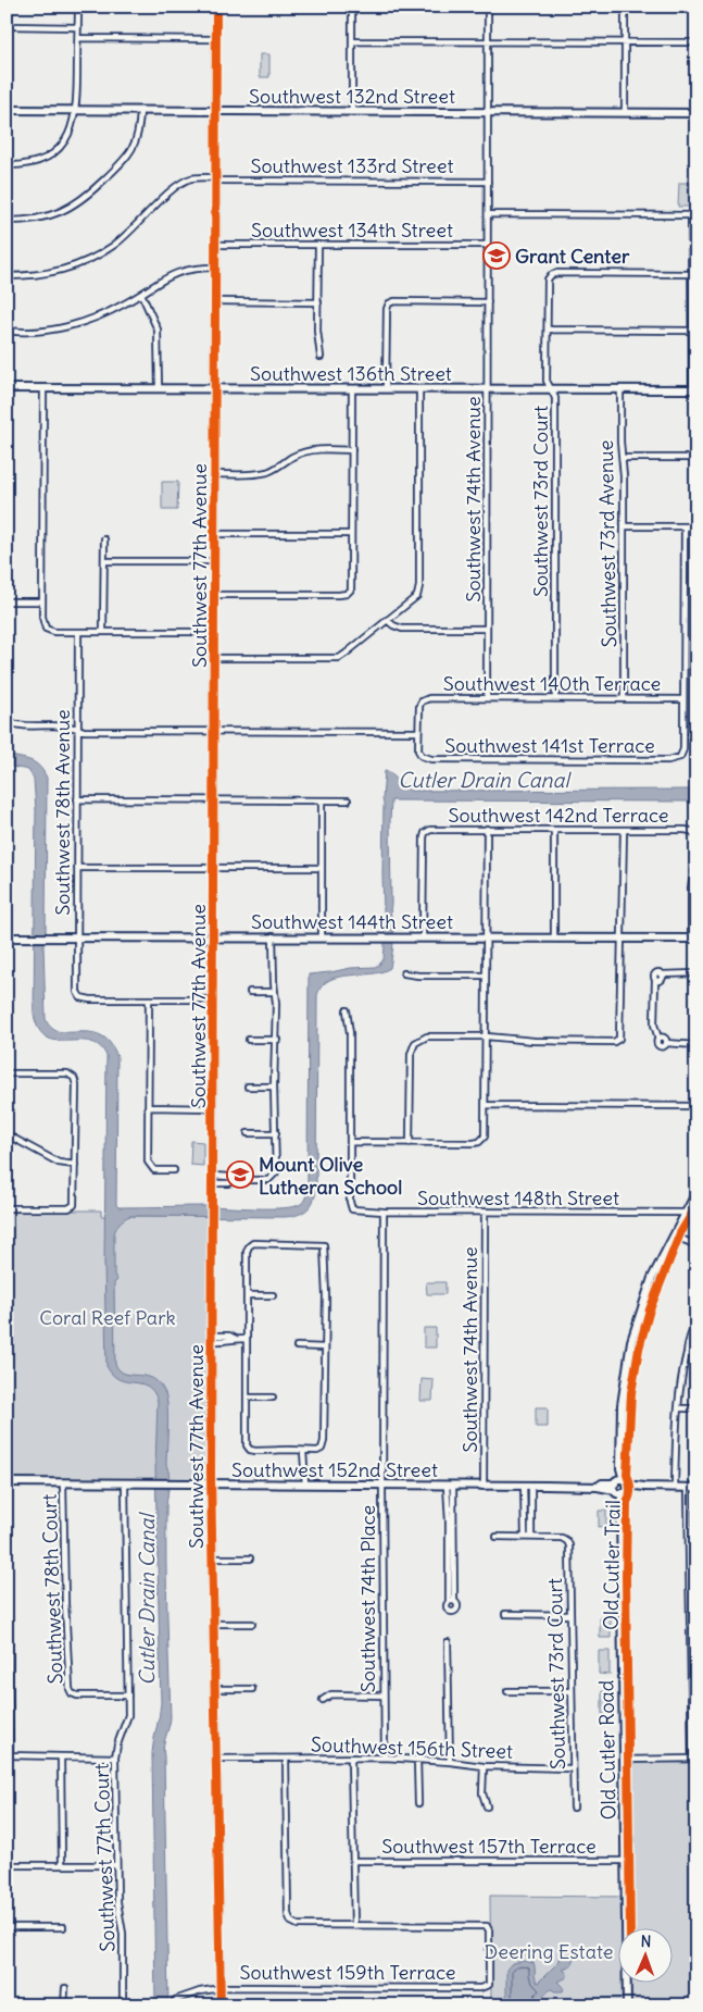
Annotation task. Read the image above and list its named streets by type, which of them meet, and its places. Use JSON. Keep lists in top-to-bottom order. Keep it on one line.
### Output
{"streets":{"street":["Southwest 132nd Street","Southwest 133rd Street","Southwest 134th Street","Southwest 136th Street","Southwest 74th Avenue","Southwest 73rd Court","Southwest 73rd Avenue","Southwest 77th Avenue","Southwest 140th Terrace","Southwest 141st Terrace","Southwest 78th Avenue","Southwest 142nd Terrace","Southwest 144th Street","Southwest 148th Street","Southwest 152nd Street","Southwest 78th Court","Southwest 74th Place","Southwest 156th Street","Old Cutler Road","Southwest 157th Terrace","Southwest 77th Court","Southwest 159th Terrace"],"cycle path":["Old Cutler Trail"]},"crossings":[["Southwest 132nd Street","Southwest 74th Avenue"],["Southwest 132nd Street","Southwest 77th Avenue"],["Southwest 133rd Street","Southwest 74th Avenue"],["Southwest 133rd Street","Southwest 77th Avenue"],["Southwest 134th Street","Southwest 74th Avenue"],["Southwest 134th Street","Southwest 77th Avenue"],["Southwest 136th Street","Southwest 74th Avenue"],["Southwest 136th Street","Southwest 73rd Court"],["Southwest 136th Street","Southwest 73rd Avenue"],["Southwest 136th Street","Southwest 77th Avenue"],["Southwest 74th Avenue","Southwest 140th Terrace"],["Southwest 74th Avenue","Southwest 148th Street"],["Southwest 74th Avenue","Southwest 152nd Street"],["Southwest 73rd Court","Southwest 140th Terrace"],["Southwest 73rd Court","Southwest 156th Street"],["Southwest 73rd Avenue","Southwest 140th Terrace"],["Southwest 77th Avenue","Southwest 144th Street"],["Southwest 77th Avenue","Southwest 152nd Street"],["Southwest 77th Avenue","Southwest 156th Street"],["Southwest 77th Avenue","Southwest 159th Terrace"],["Southwest 140th Terrace","Southwest 141st Terrace"],["Southwest 78th Avenue","Southwest 144th Street"],["Southwest 142nd Terrace","Southwest 144th Street"],["Southwest 148th Street","Southwest 74th Place"],["Southwest 148th Street","Old Cutler Road"],["Southwest 152nd Street","Southwest 78th Court"],["Southwest 152nd Street","Southwest 74th Place"],["Southwest 152nd Street","Old Cutler Road"],["Southwest 152nd Street","Southwest 77th Court"],["Southwest 78th Court","Southwest 77th Court"],["Southwest 74th Place","Southwest 156th Street"],["Old Cutler Road","Southwest 157th Terrace"]],"water":["Cutler Drain Canal"],"parks":["Coral Reef Park","Deering Estate"],"places":{"school or university":["Grant Center","Mount Olive Lutheran School"]},"north":"top"}
